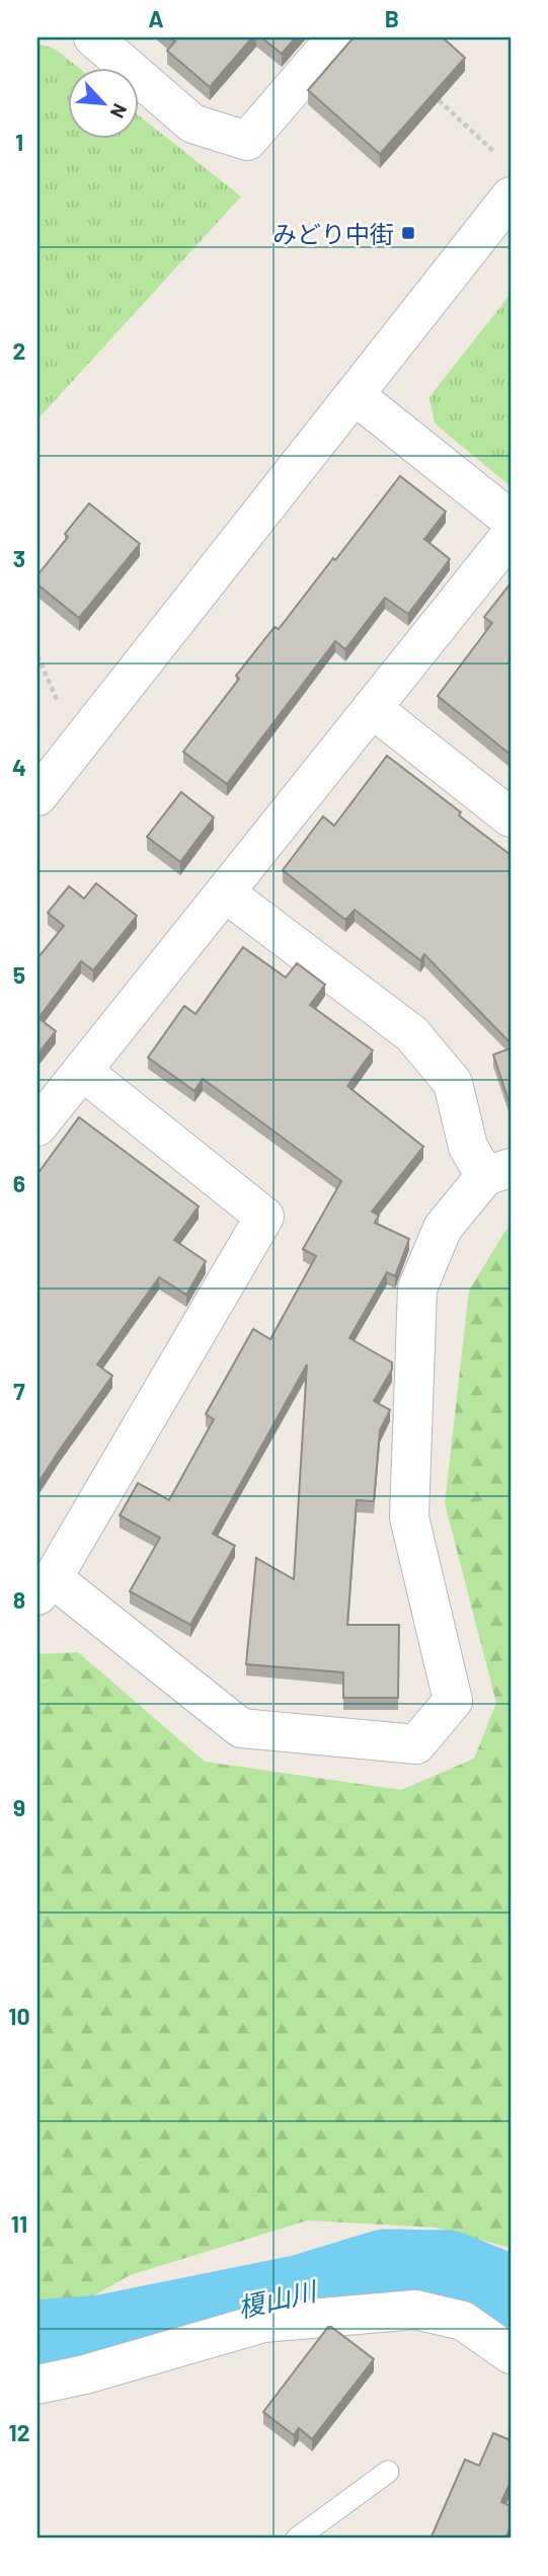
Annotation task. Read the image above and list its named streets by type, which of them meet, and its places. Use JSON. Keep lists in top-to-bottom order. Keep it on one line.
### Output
{"water":["榎山川"],"places":{"transit":["みどり中街"]},"north":"bottom right","grid":{"columns":["A","B"],"rows":["1","2","3","4","5","6","7","8","9","10","11","12"]}}
